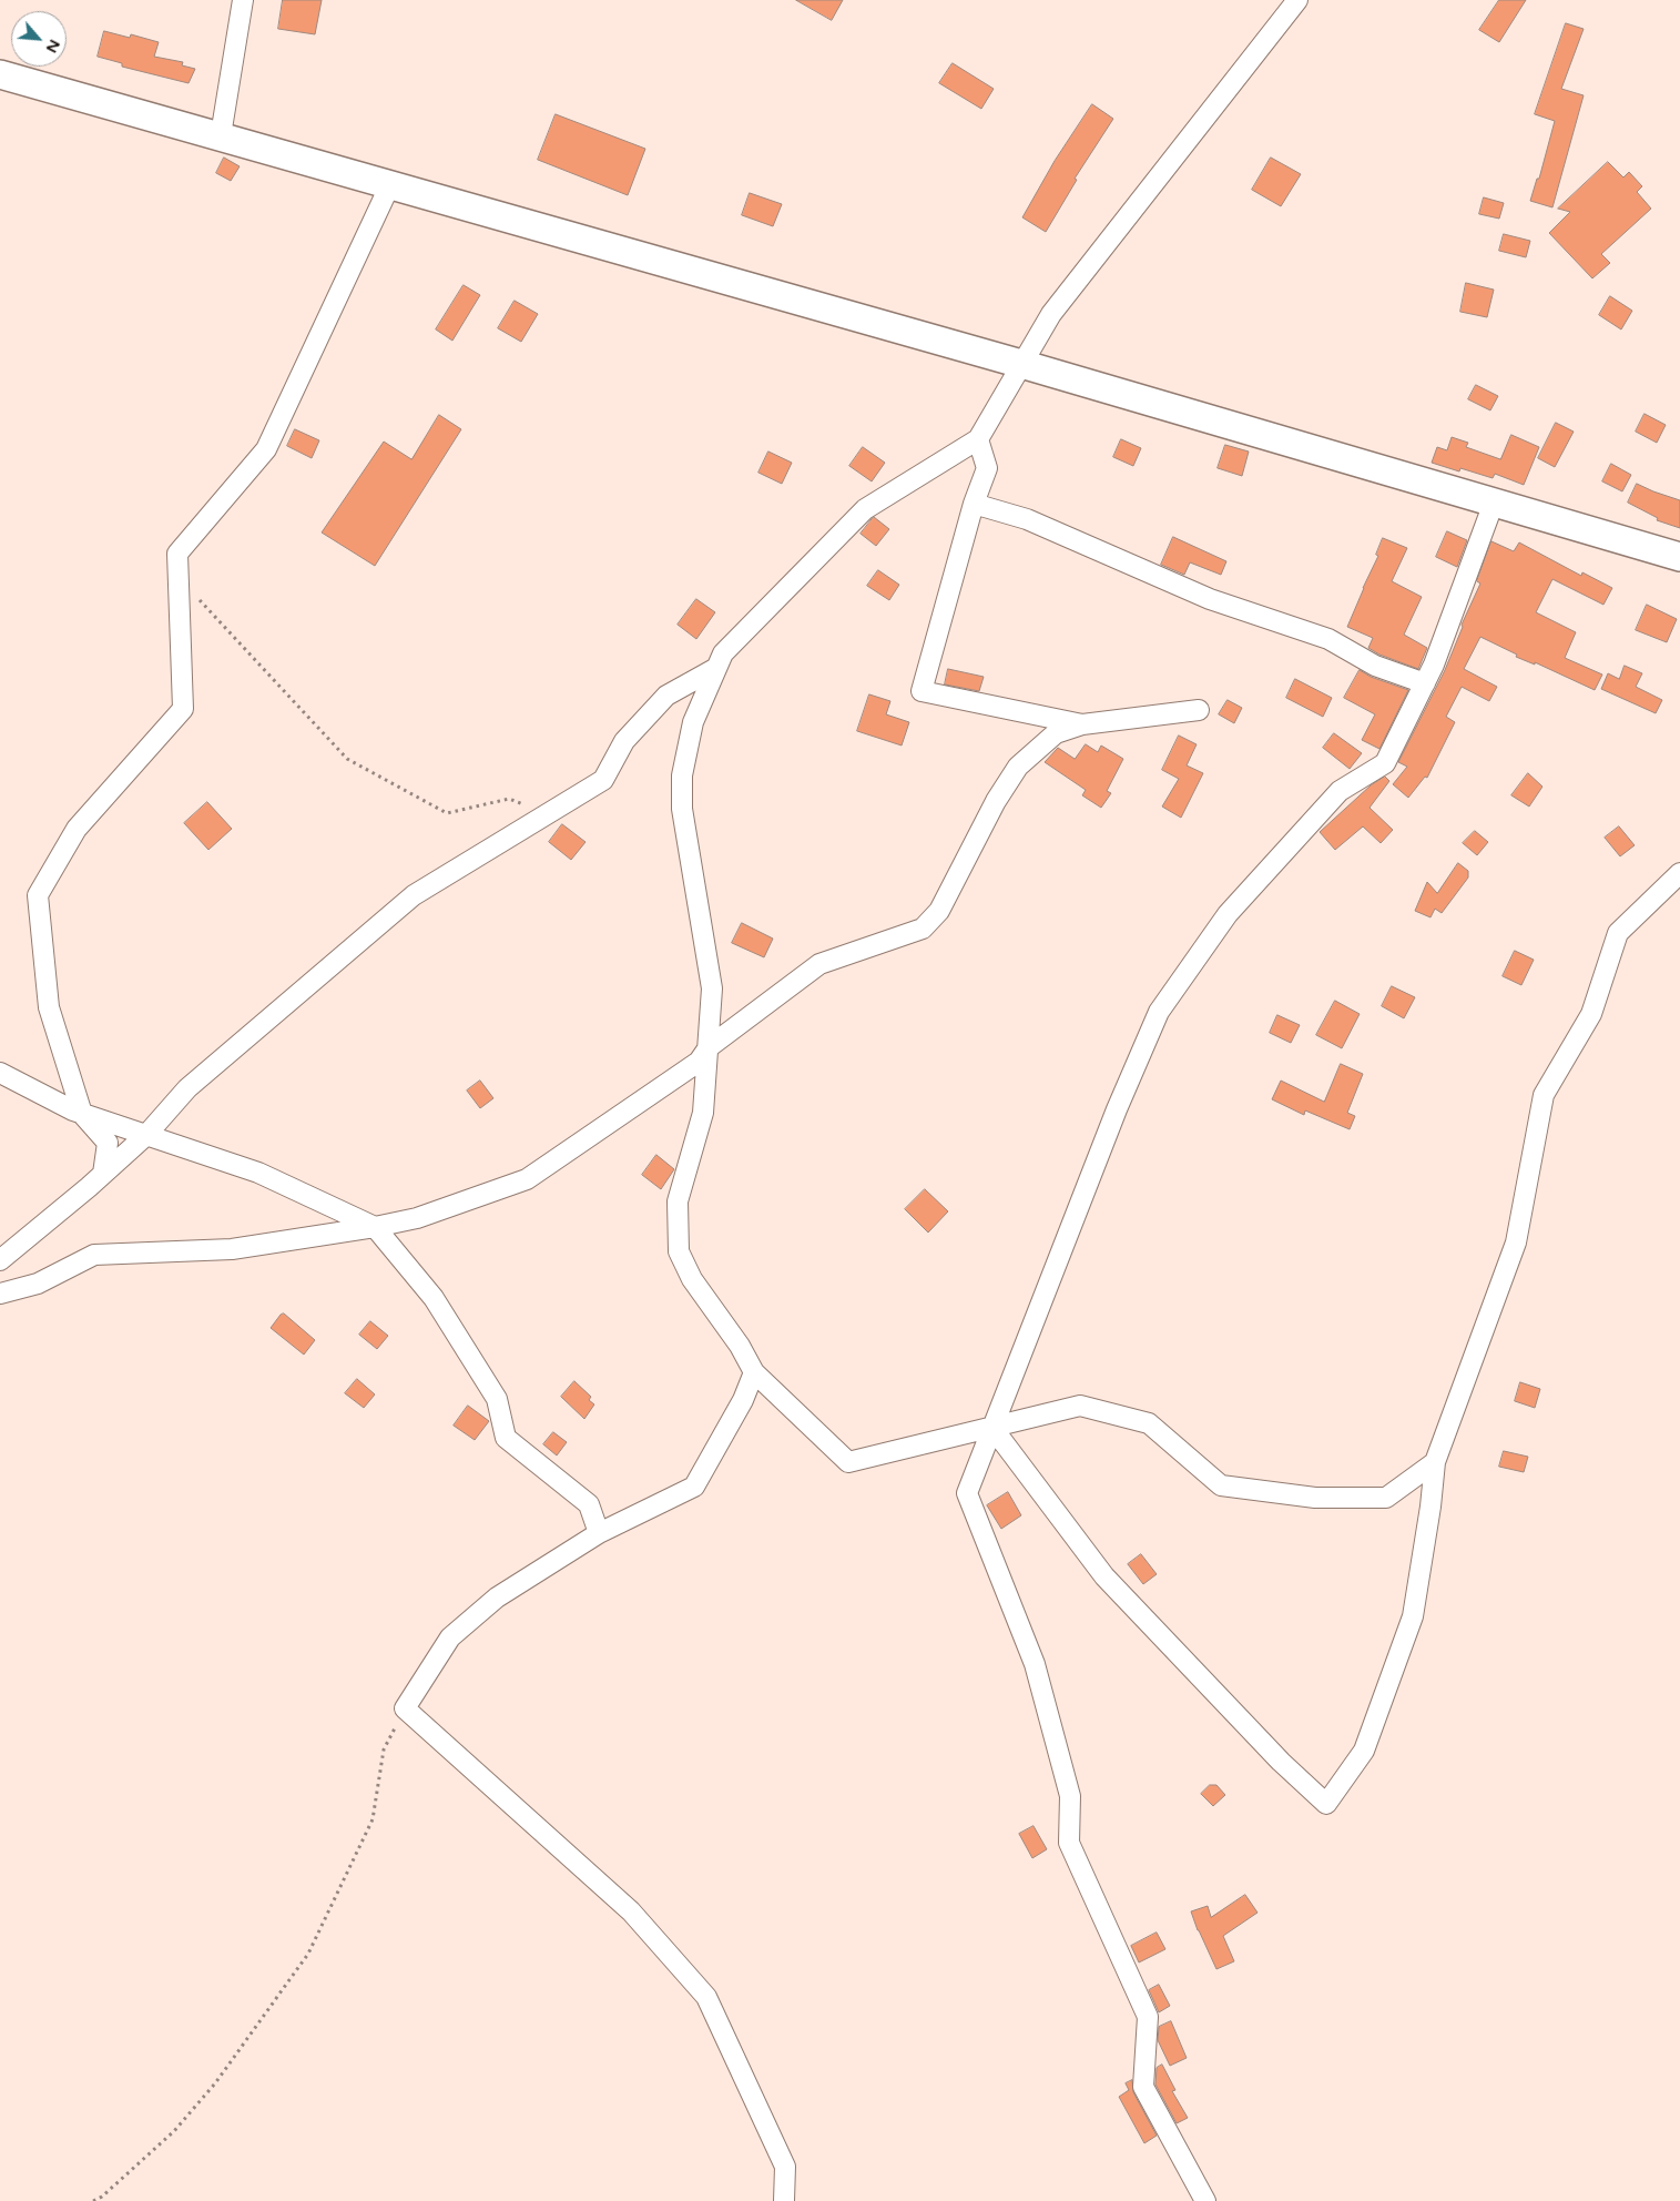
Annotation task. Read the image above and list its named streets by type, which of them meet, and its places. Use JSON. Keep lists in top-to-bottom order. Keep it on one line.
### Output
{"north":"bottom right"}
